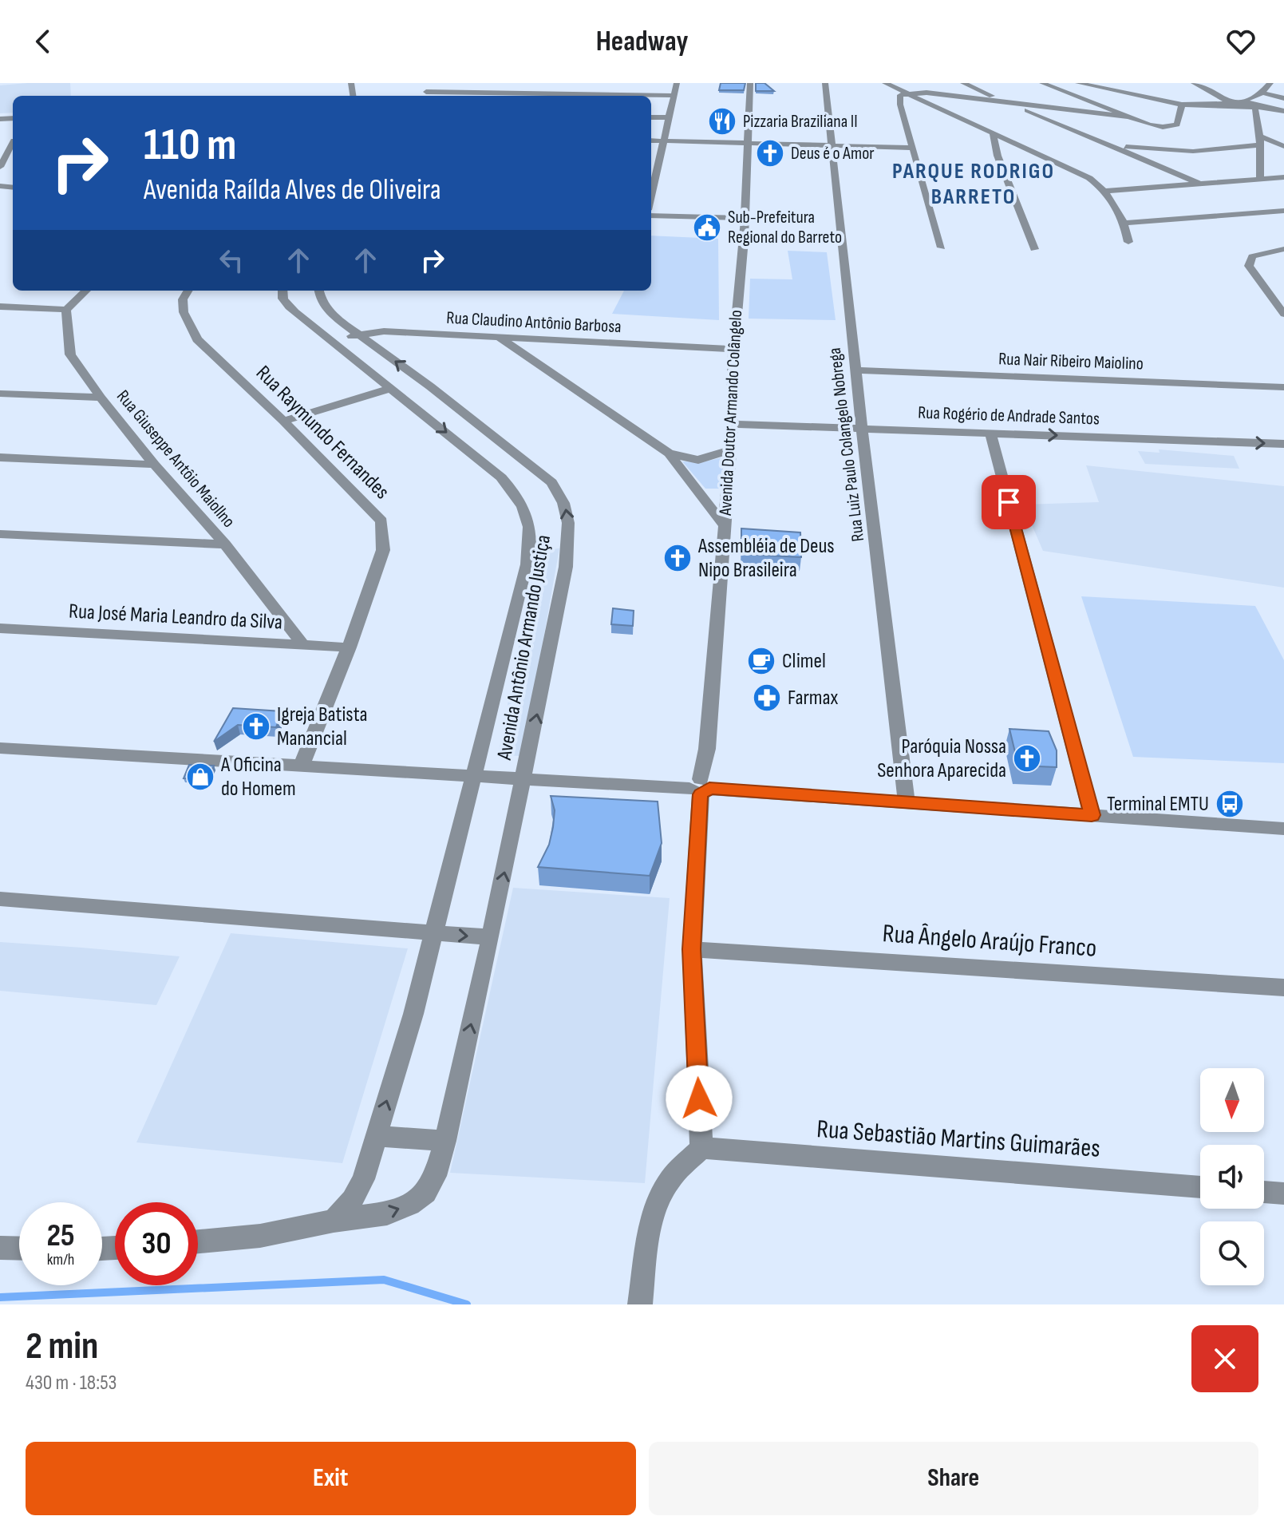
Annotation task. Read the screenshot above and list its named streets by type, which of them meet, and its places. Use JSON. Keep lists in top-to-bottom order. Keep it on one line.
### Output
{"streets":{"street":["Rua Claudino Antônio Barbosa","Rua Nair Ribeiro Maiolino","Avenida Doutor Armando Colângelo","Rua Rogério de Andrade Santos","Rua Raymundo Fernandes","Rua Luiz Paulo Colangelo Nobrega","Rua Giuseppe Antôio Maiollno","Rua José Maria Leandro da Silva","Avenida Antônio Armando Justiça","Rua Ângelo Araújo Franco","Rua Sebastião Martins Guimarães"]},"crossings":[["Rua Claudino Antônio Barbosa","Avenida Doutor Armando Colângelo"],["Rua Claudino Antônio Barbosa","Avenida Antônio Armando Justiça"],["Rua Nair Ribeiro Maiolino","Rua Luiz Paulo Colangelo Nobrega"],["Avenida Doutor Armando Colângelo","Rua Rogério de Andrade Santos"],["Avenida Doutor Armando Colângelo","Rua Ângelo Araújo Franco"],["Avenida Doutor Armando Colângelo","Rua Sebastião Martins Guimarães"],["Rua Rogério de Andrade Santos","Rua Luiz Paulo Colangelo Nobrega"],["Rua Raymundo Fernandes","Rua José Maria Leandro da Silva"],["Rua Giuseppe Antôio Maiollno","Rua José Maria Leandro da Silva"]],"one_way":["Rua Rogério de Andrade Santos"],"districts":["PARQUE RODRIGO BARRETO"],"places":{"restaurant":["Pizzaria Braziliana II"],"church":["Deus é o Amor","Assembléia de Deus Nipo Brasileira","Igreja Batista Manancial","Paróquia Nossa Senhora Aparecida"],"public building":["Sub-Prefeitura Regional do Barreto"],"cafe":["Climel"],"pharmacy":["Farmax"],"shop":["A Oficina do Homem"],"bus stop":["Terminal EMTU"]},"north":"bottom","page":{"header":"Headway","turn":["110 m","Avenida Raílda Alves de Oliveira"],"speed":"25 km/h","limit":"30","heading":["2 min","430 m · 18:53"],"buttons":["Exit","Share"]}}
